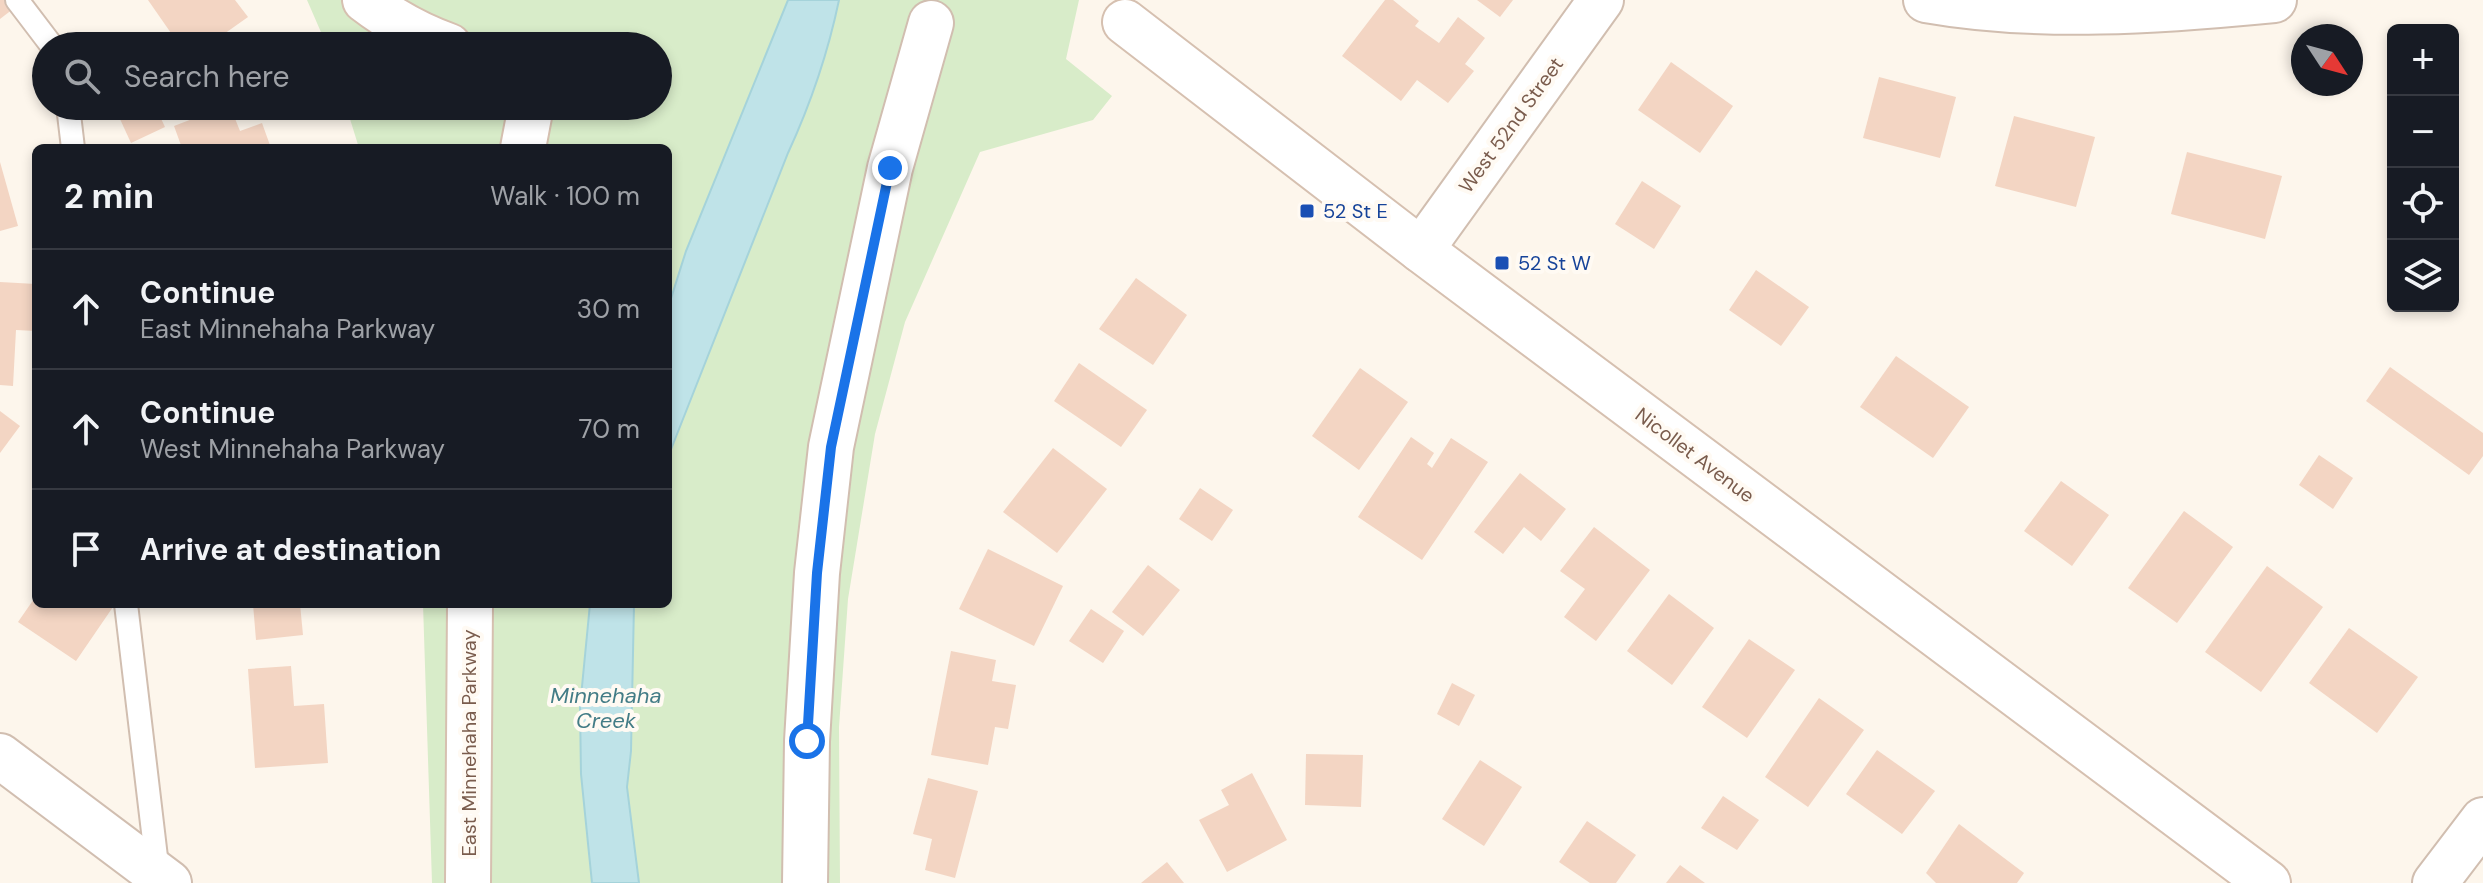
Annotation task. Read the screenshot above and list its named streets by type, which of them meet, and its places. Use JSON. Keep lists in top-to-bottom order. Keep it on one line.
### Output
{"streets":{"street":["West 52nd Street","Nicollet Avenue","East Minnehaha Parkway"]},"crossings":[["West 52nd Street","Nicollet Avenue"]],"water":["Minnehaha Creek"],"places":{"transit":["52 St E","52 St W"]},"north":"bottom right","page":{"map_buttons":["+","−"],"search":"Search here","heading":["2 min","Walk · 100 m"],"list":[["Continue","East Minnehaha Parkway","30 m"],["Continue","West Minnehaha Parkway","70 m"],"Arrive at destination"]}}
